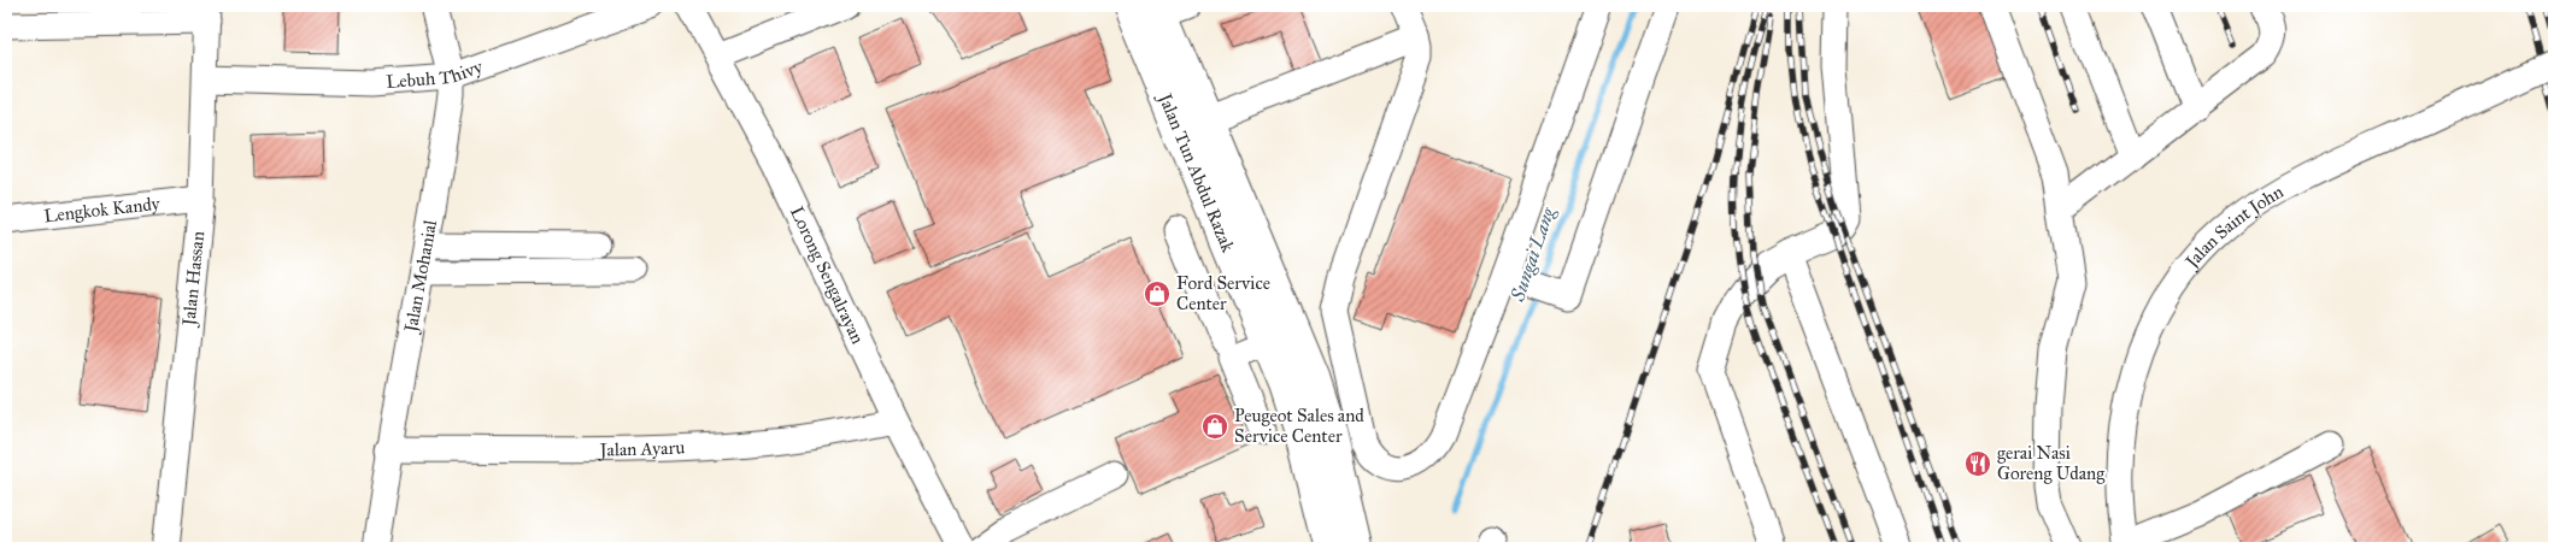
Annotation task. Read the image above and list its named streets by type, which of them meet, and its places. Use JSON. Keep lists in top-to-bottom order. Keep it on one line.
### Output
{"streets":{"main road":["Jalan Tun Abdul Razak"],"street":["Lebuh Thivy","Lengkok Kandy","Jalan Saint John","Lorong Sengalrayan","Jalan Hassan","Jalan Mohanial","Jalan Ayaru"]},"crossings":[["Lebuh Thivy","Jalan Hassan"],["Lebuh Thivy","Jalan Mohanial"],["Lengkok Kandy","Jalan Hassan"],["Lorong Sengalrayan","Jalan Ayaru"],["Jalan Mohanial","Jalan Ayaru"]],"water":["Sungai Lang"],"places":{"shop":["Ford Service Center","Peugeot Sales and Service Center"],"restaurant":["gerai Nasi Goreng Udang"]}}
